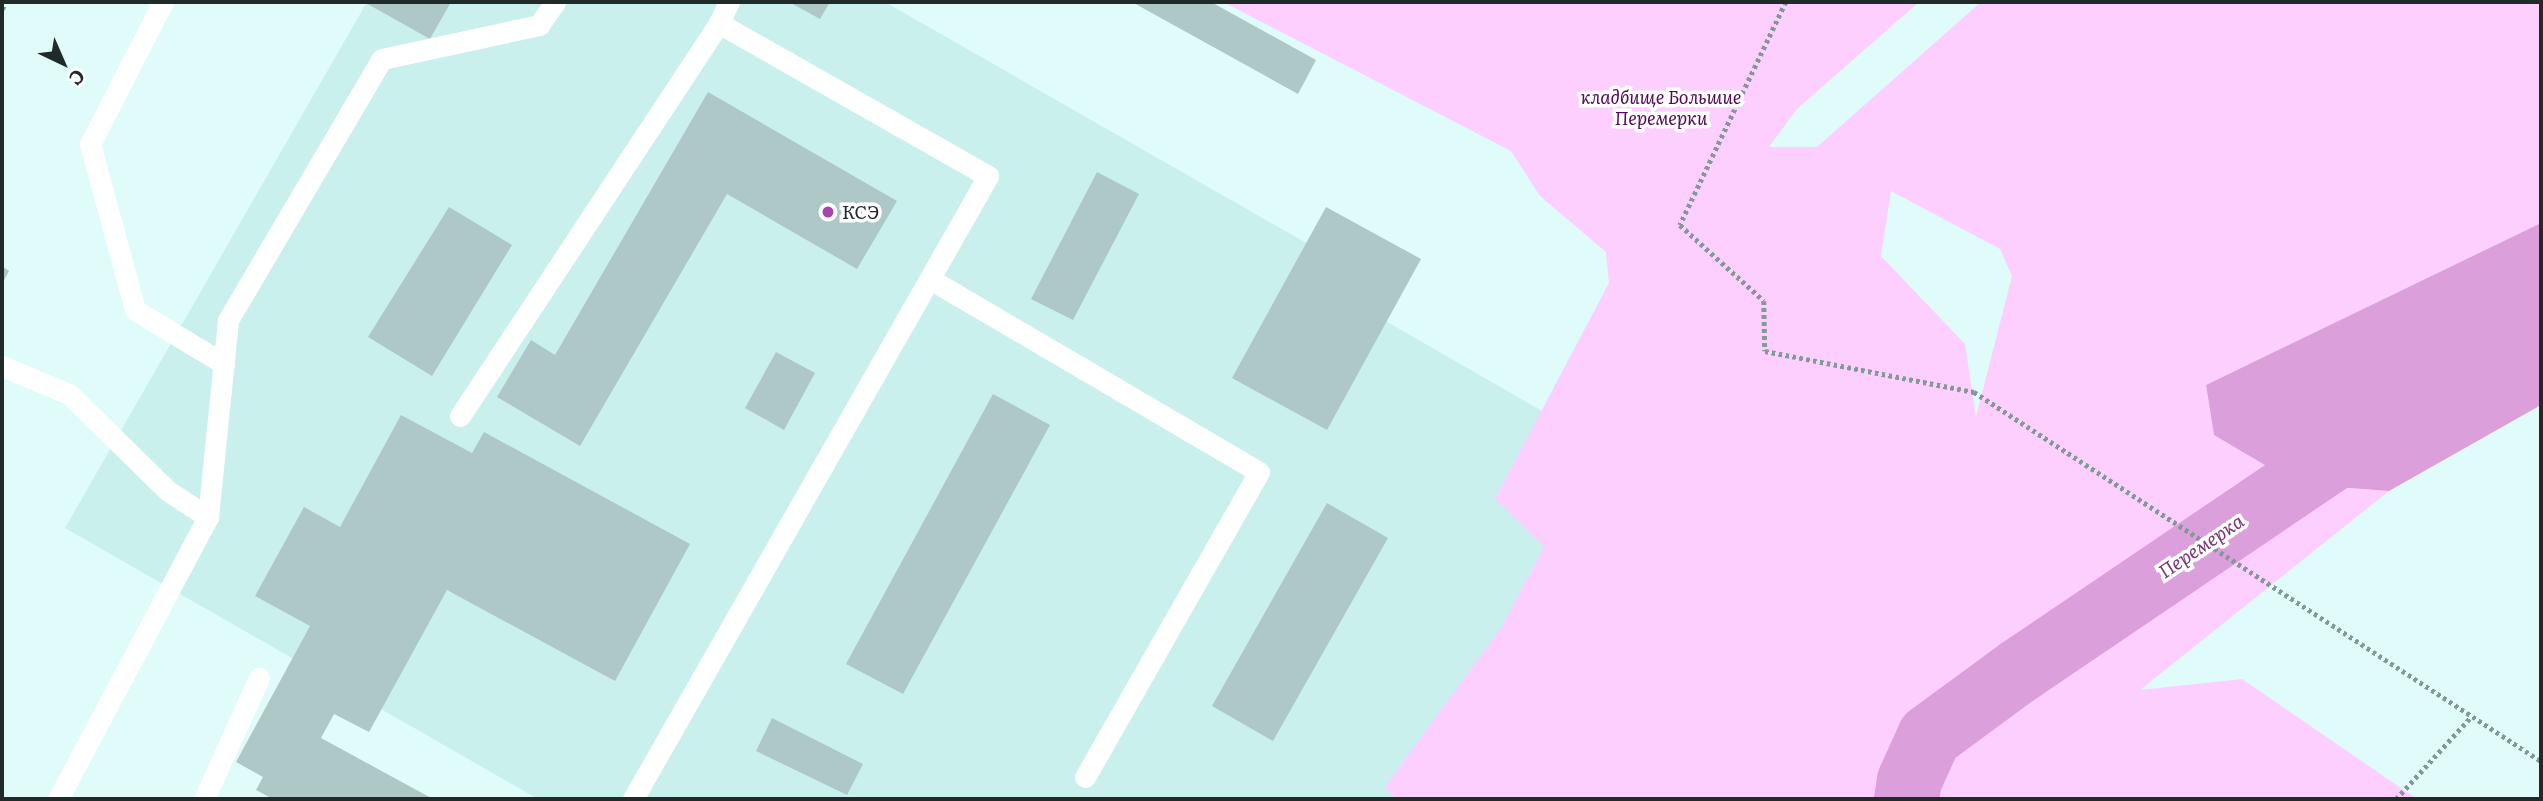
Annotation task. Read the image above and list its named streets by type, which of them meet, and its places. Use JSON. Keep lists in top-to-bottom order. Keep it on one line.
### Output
{"water":["Перемерка"],"parks":["кладбище Большие Перемерки"],"places":["КСЭ"],"north":"bottom right"}
